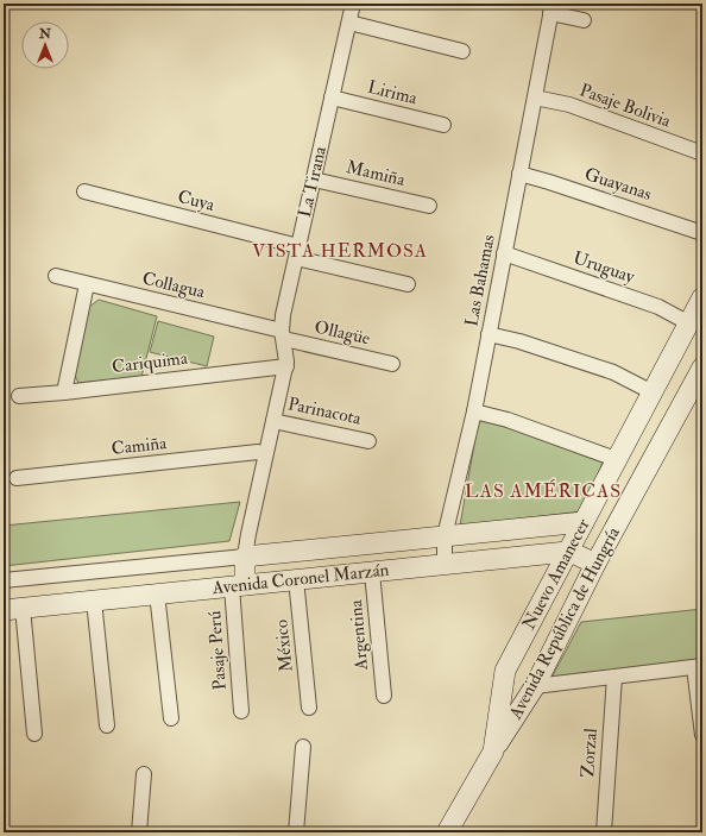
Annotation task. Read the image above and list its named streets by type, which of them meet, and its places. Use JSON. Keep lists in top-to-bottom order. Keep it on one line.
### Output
{"streets":{"street":["Lirima","Pasaje Bolivia","Mamiña","La Tirana","Guayanas","Cuya","Uruguay","Las Bahamas","Collagua","Ollagüe","Cariquima","Parinacota","Camiña","Nuevo Amanecer","Avenida Coronel Marzán","Avenida República de Hungría","Argentina","México","Pasaje Perú","Zorzal"]},"crossings":[["Lirima","La Tirana"],["Pasaje Bolivia","Las Bahamas"],["Mamiña","La Tirana"],["La Tirana","Cuya"],["La Tirana","Collagua"],["La Tirana","Ollagüe"],["La Tirana","Cariquima"],["La Tirana","Parinacota"],["La Tirana","Camiña"],["La Tirana","Avenida Coronel Marzán"],["La Tirana","Pasaje Perú"],["Guayanas","Las Bahamas"],["Uruguay","Las Bahamas"],["Uruguay","Nuevo Amanecer"],["Las Bahamas","Avenida Coronel Marzán"],["Collagua","Ollagüe"],["Nuevo Amanecer","Avenida Coronel Marzán"],["Nuevo Amanecer","Avenida República de Hungría"],["Avenida Coronel Marzán","Avenida República de Hungría"],["Avenida Coronel Marzán","Argentina"],["Avenida Coronel Marzán","México"],["Avenida Coronel Marzán","Pasaje Perú"]],"districts":["VISTA HERMOSA","LAS AMÉRICAS"],"north":"top"}
